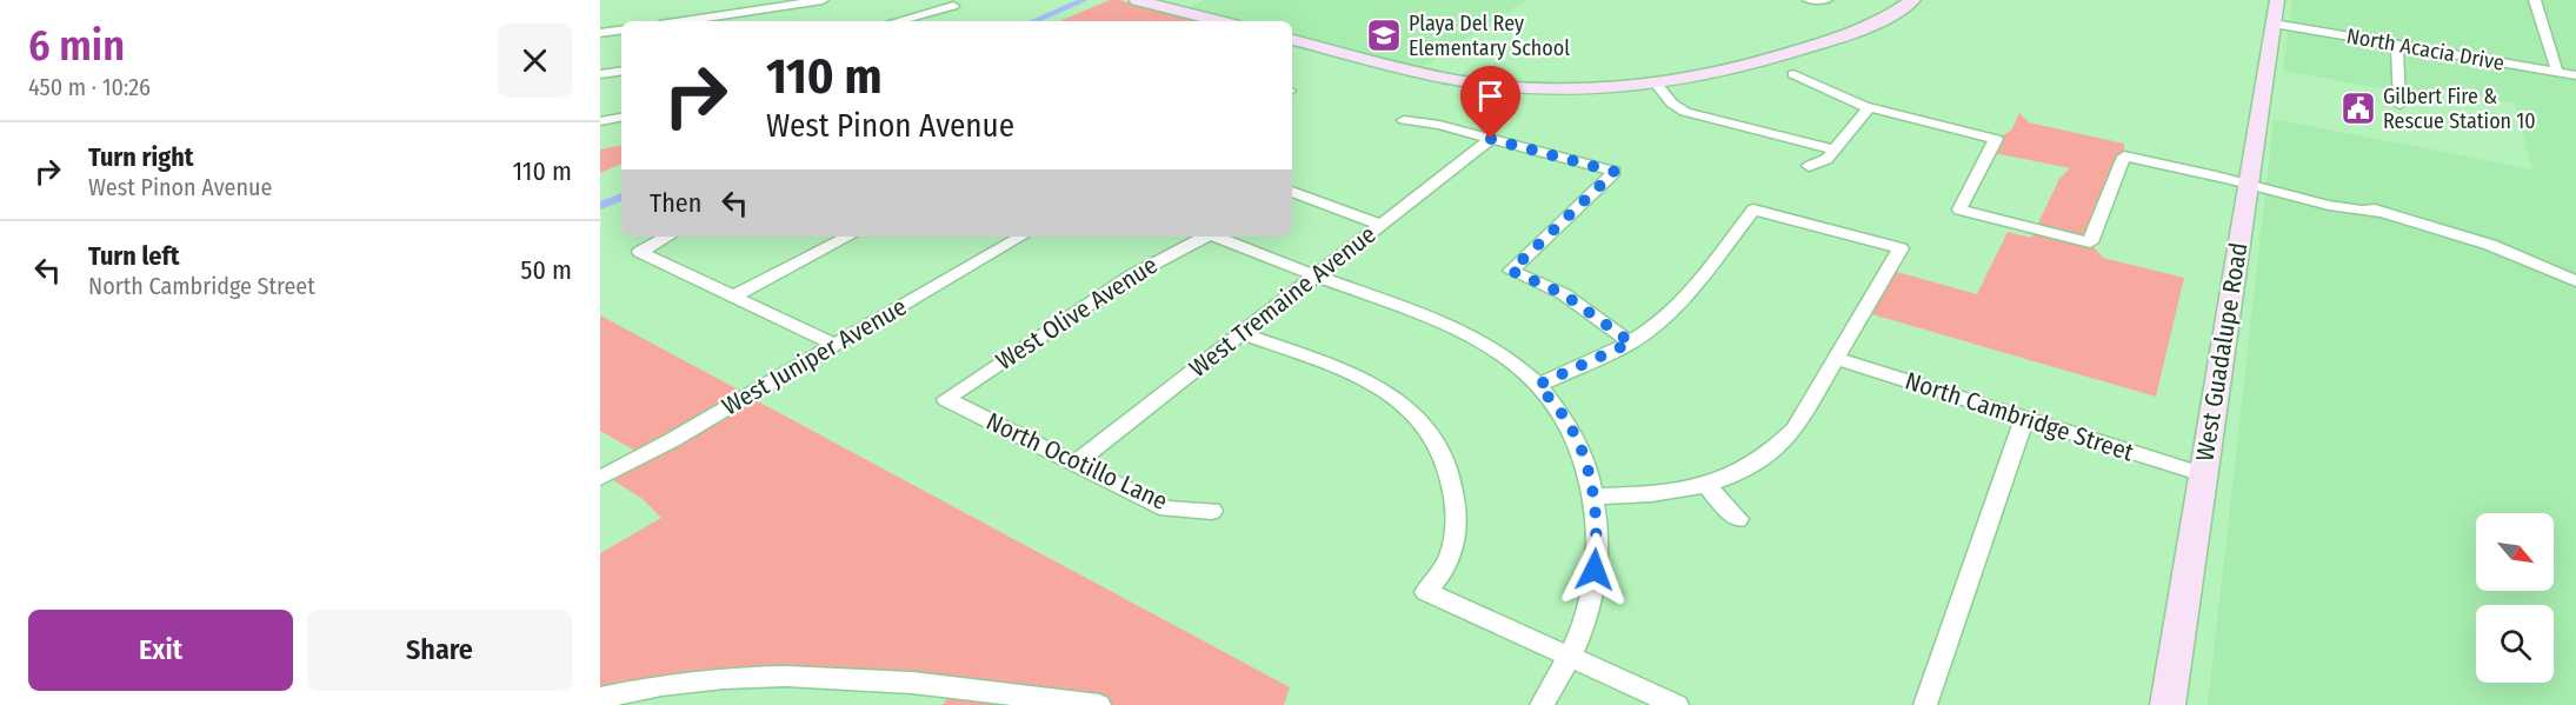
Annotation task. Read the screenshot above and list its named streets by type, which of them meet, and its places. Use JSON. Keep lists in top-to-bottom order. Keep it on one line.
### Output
{"streets":{"main road":["West Guadalupe Road"],"street":["North Acacia Drive","West Tremaine Avenue","West Olive Avenue","West Juniper Avenue","North Cambridge Street","North Ocotillo Lane"]},"crossings":[["North Acacia Drive","West Guadalupe Road"],["West Tremaine Avenue","North Ocotillo Lane"],["West Olive Avenue","North Ocotillo Lane"],["West Guadalupe Road","North Cambridge Street"]],"places":{"school or university":["Playa Del Rey Elementary School"],"public building":["Gilbert Fire & Rescue Station 10"]},"north":"bottom right","page":{"heading":["6 min","450 m · 10:26"],"turn":["110 m","West Pinon Avenue"],"list":[{"name":"Turn right","note":"West Pinon Avenue","value":"110 m"},{"name":"Turn left","note":"North Cambridge Street","value":"50 m"}],"then":"Then","buttons":["Exit","Share"]}}
